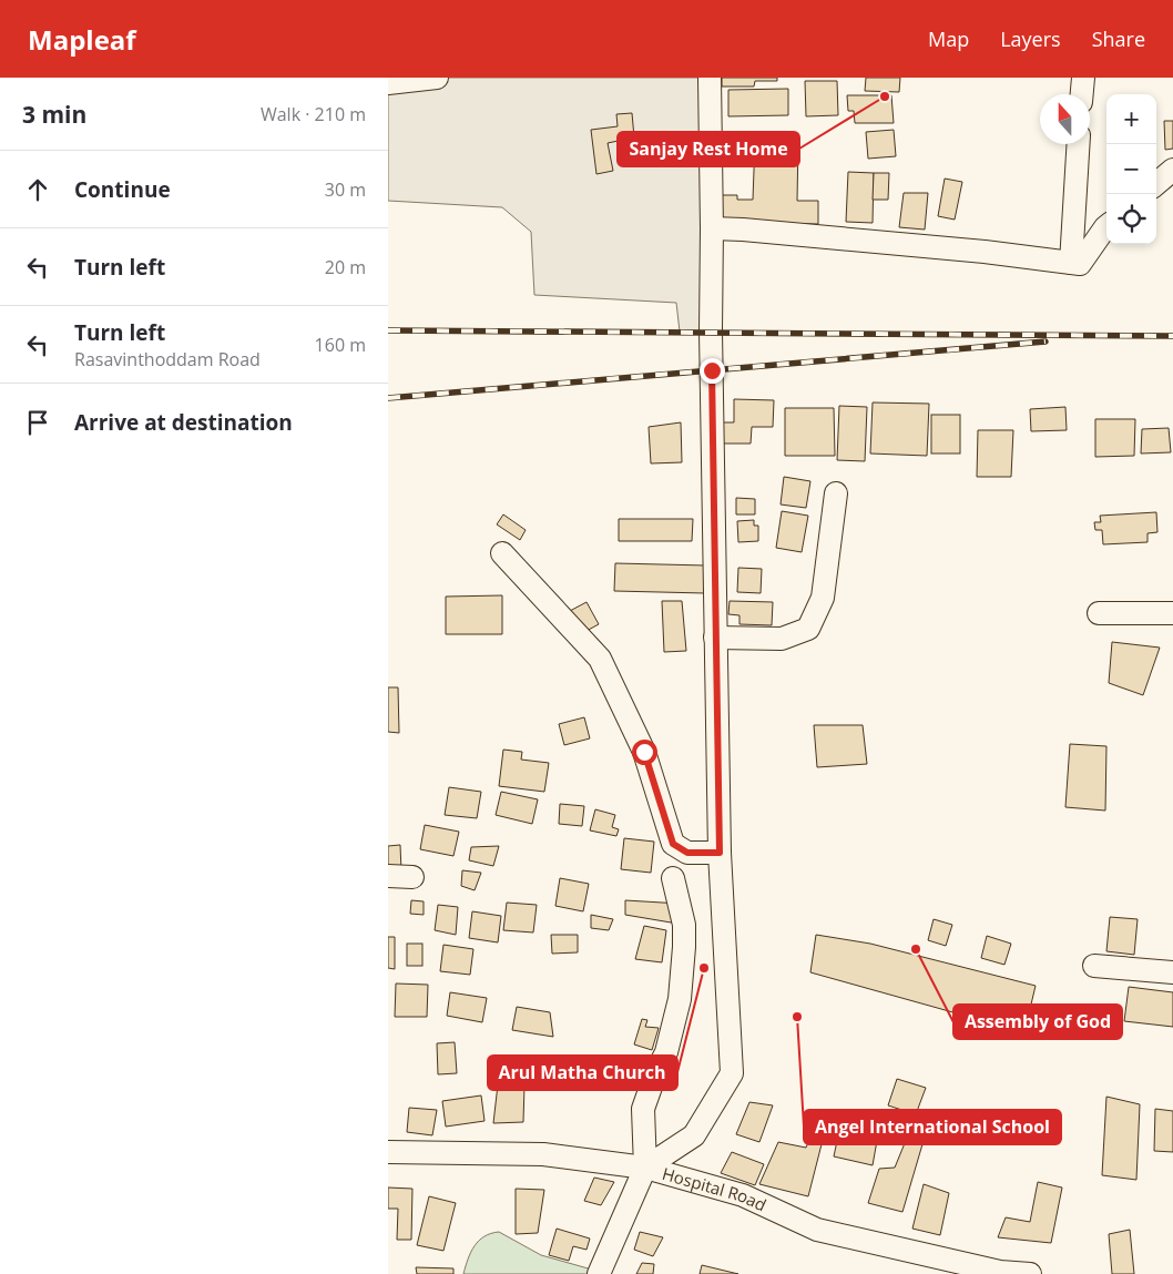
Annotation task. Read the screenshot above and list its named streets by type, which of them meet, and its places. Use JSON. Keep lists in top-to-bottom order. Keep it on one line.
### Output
{"streets":{"street":["Hospital Road"]},"places":["Sanjay Rest Home","Assembly of God","Arul Matha Church","Angel International School"],"north":"top","page":{"header":"Mapleaf","nav":["Map","Layers","Share"],"heading":["3 min","Walk · 210 m"],"map_buttons":["+","−"],"list":[["Continue","30 m"],["Turn left","20 m"],["Turn left","Rasavinthoddam Road","160 m"],"Arrive at destination"]}}
